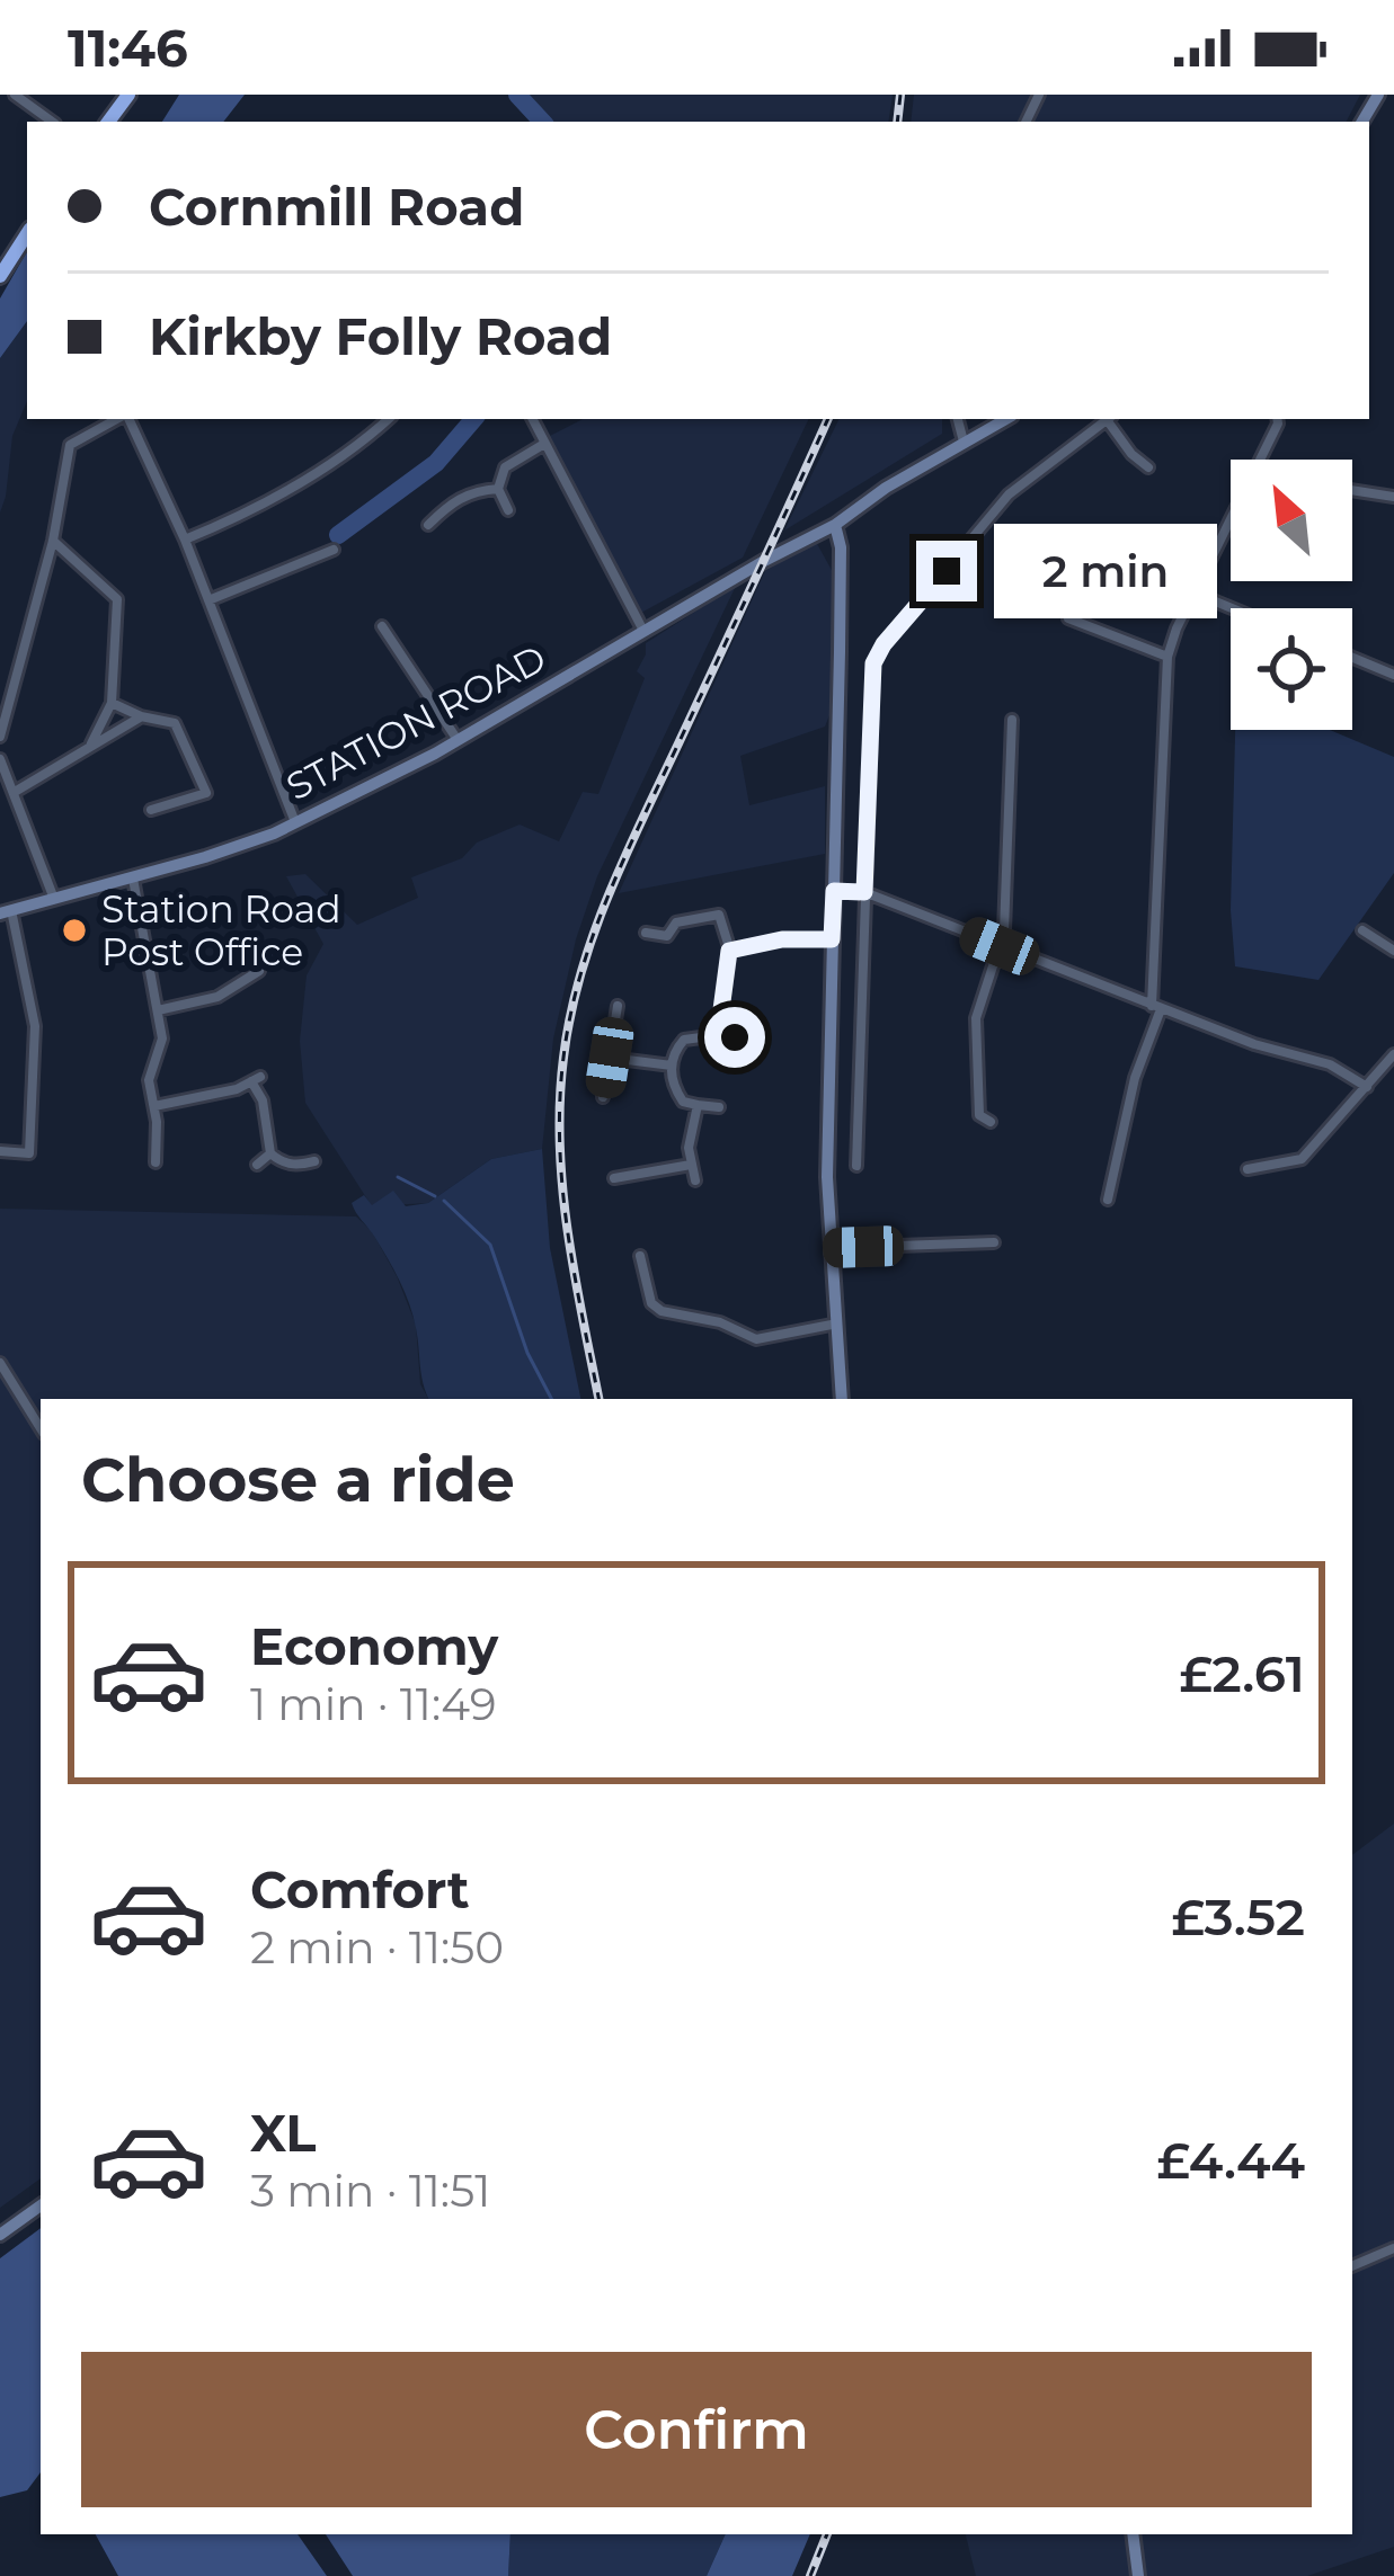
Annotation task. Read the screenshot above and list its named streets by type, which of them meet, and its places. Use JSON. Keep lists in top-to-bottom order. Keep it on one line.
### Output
{"streets":{"main road":["STATION ROAD"]},"places":["Station Road Post Office"],"north":"top left","page":{"status":"11:46","banner":["Cornmill Road","Kirkby Folly Road"],"bubble":"2 min","heading":"Choose a ride","list":[{"name":"Economy","note":"1 min · 11:49","value":"£2.61"},{"name":"Comfort","note":"2 min · 11:50","value":"£3.52"},{"name":"XL","note":"3 min · 11:51","value":"£4.44"}],"buttons":"Confirm"}}
